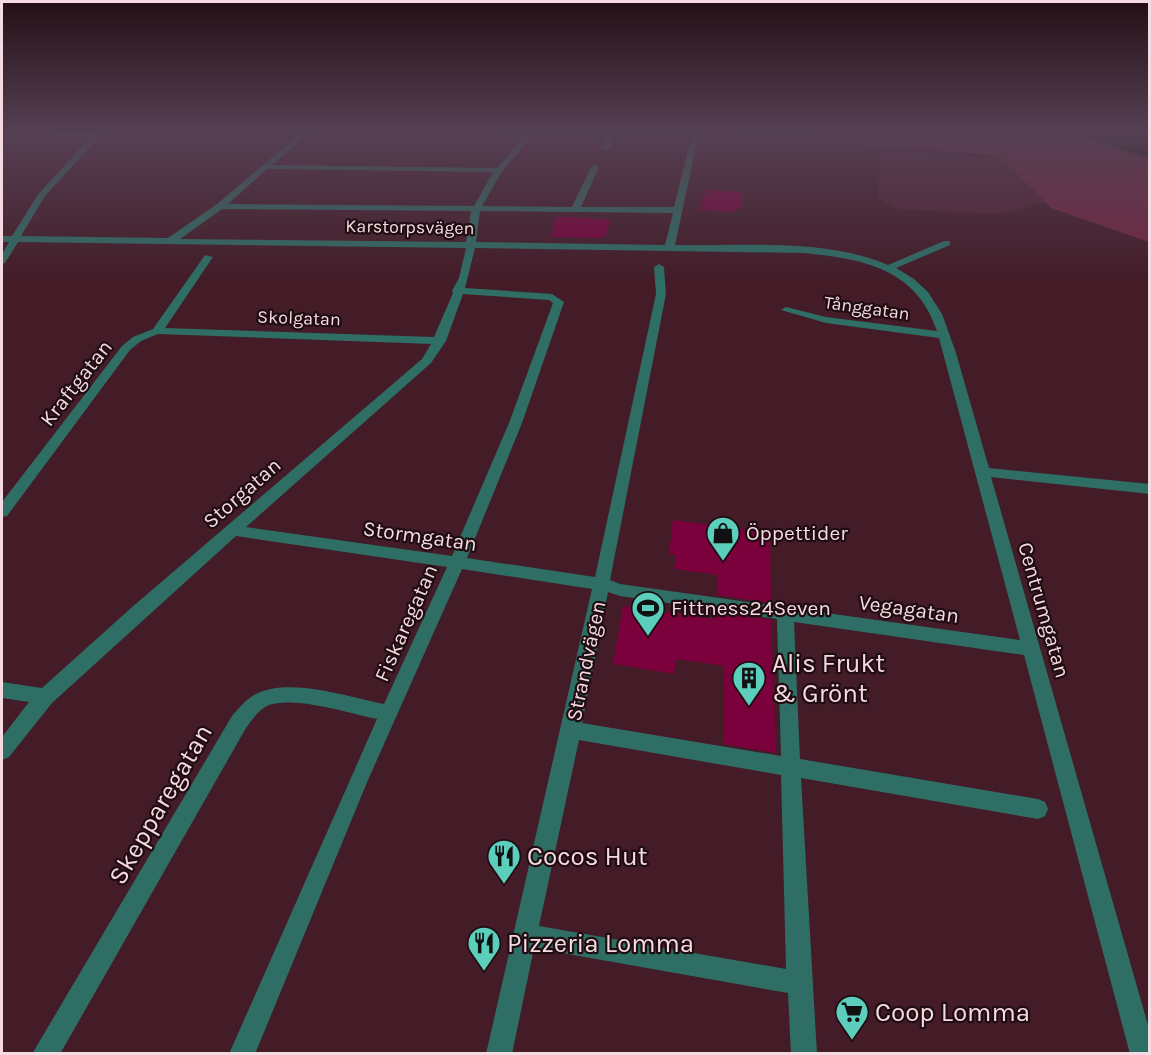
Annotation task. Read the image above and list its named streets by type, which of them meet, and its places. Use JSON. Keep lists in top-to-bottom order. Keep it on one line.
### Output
{"streets":{"street":["Karstorpsvägen","Tånggatan","Skolgatan","Kraftgatan","Storgatan","Stormgatan","Vegagatan","Centrumgatan","Fiskaregatan","Strandvägen","Skepparegatan"]},"crossings":[["Karstorpsvägen","Storgatan"],["Karstorpsvägen","Centrumgatan"],["Tånggatan","Centrumgatan"],["Skolgatan","Kraftgatan"],["Skolgatan","Storgatan"],["Storgatan","Stormgatan"],["Storgatan","Fiskaregatan"],["Stormgatan","Vegagatan"],["Stormgatan","Fiskaregatan"],["Stormgatan","Strandvägen"],["Vegagatan","Centrumgatan"],["Vegagatan","Strandvägen"],["Fiskaregatan","Skepparegatan"]],"places":{"shop":["Öppettider"],"sports":["Fittness24Seven"],"building":["Alis Frukt & Grönt"],"restaurant":["Cocos Hut","Pizzeria Lomma"],"supermarket":["Coop Lomma"]}}
